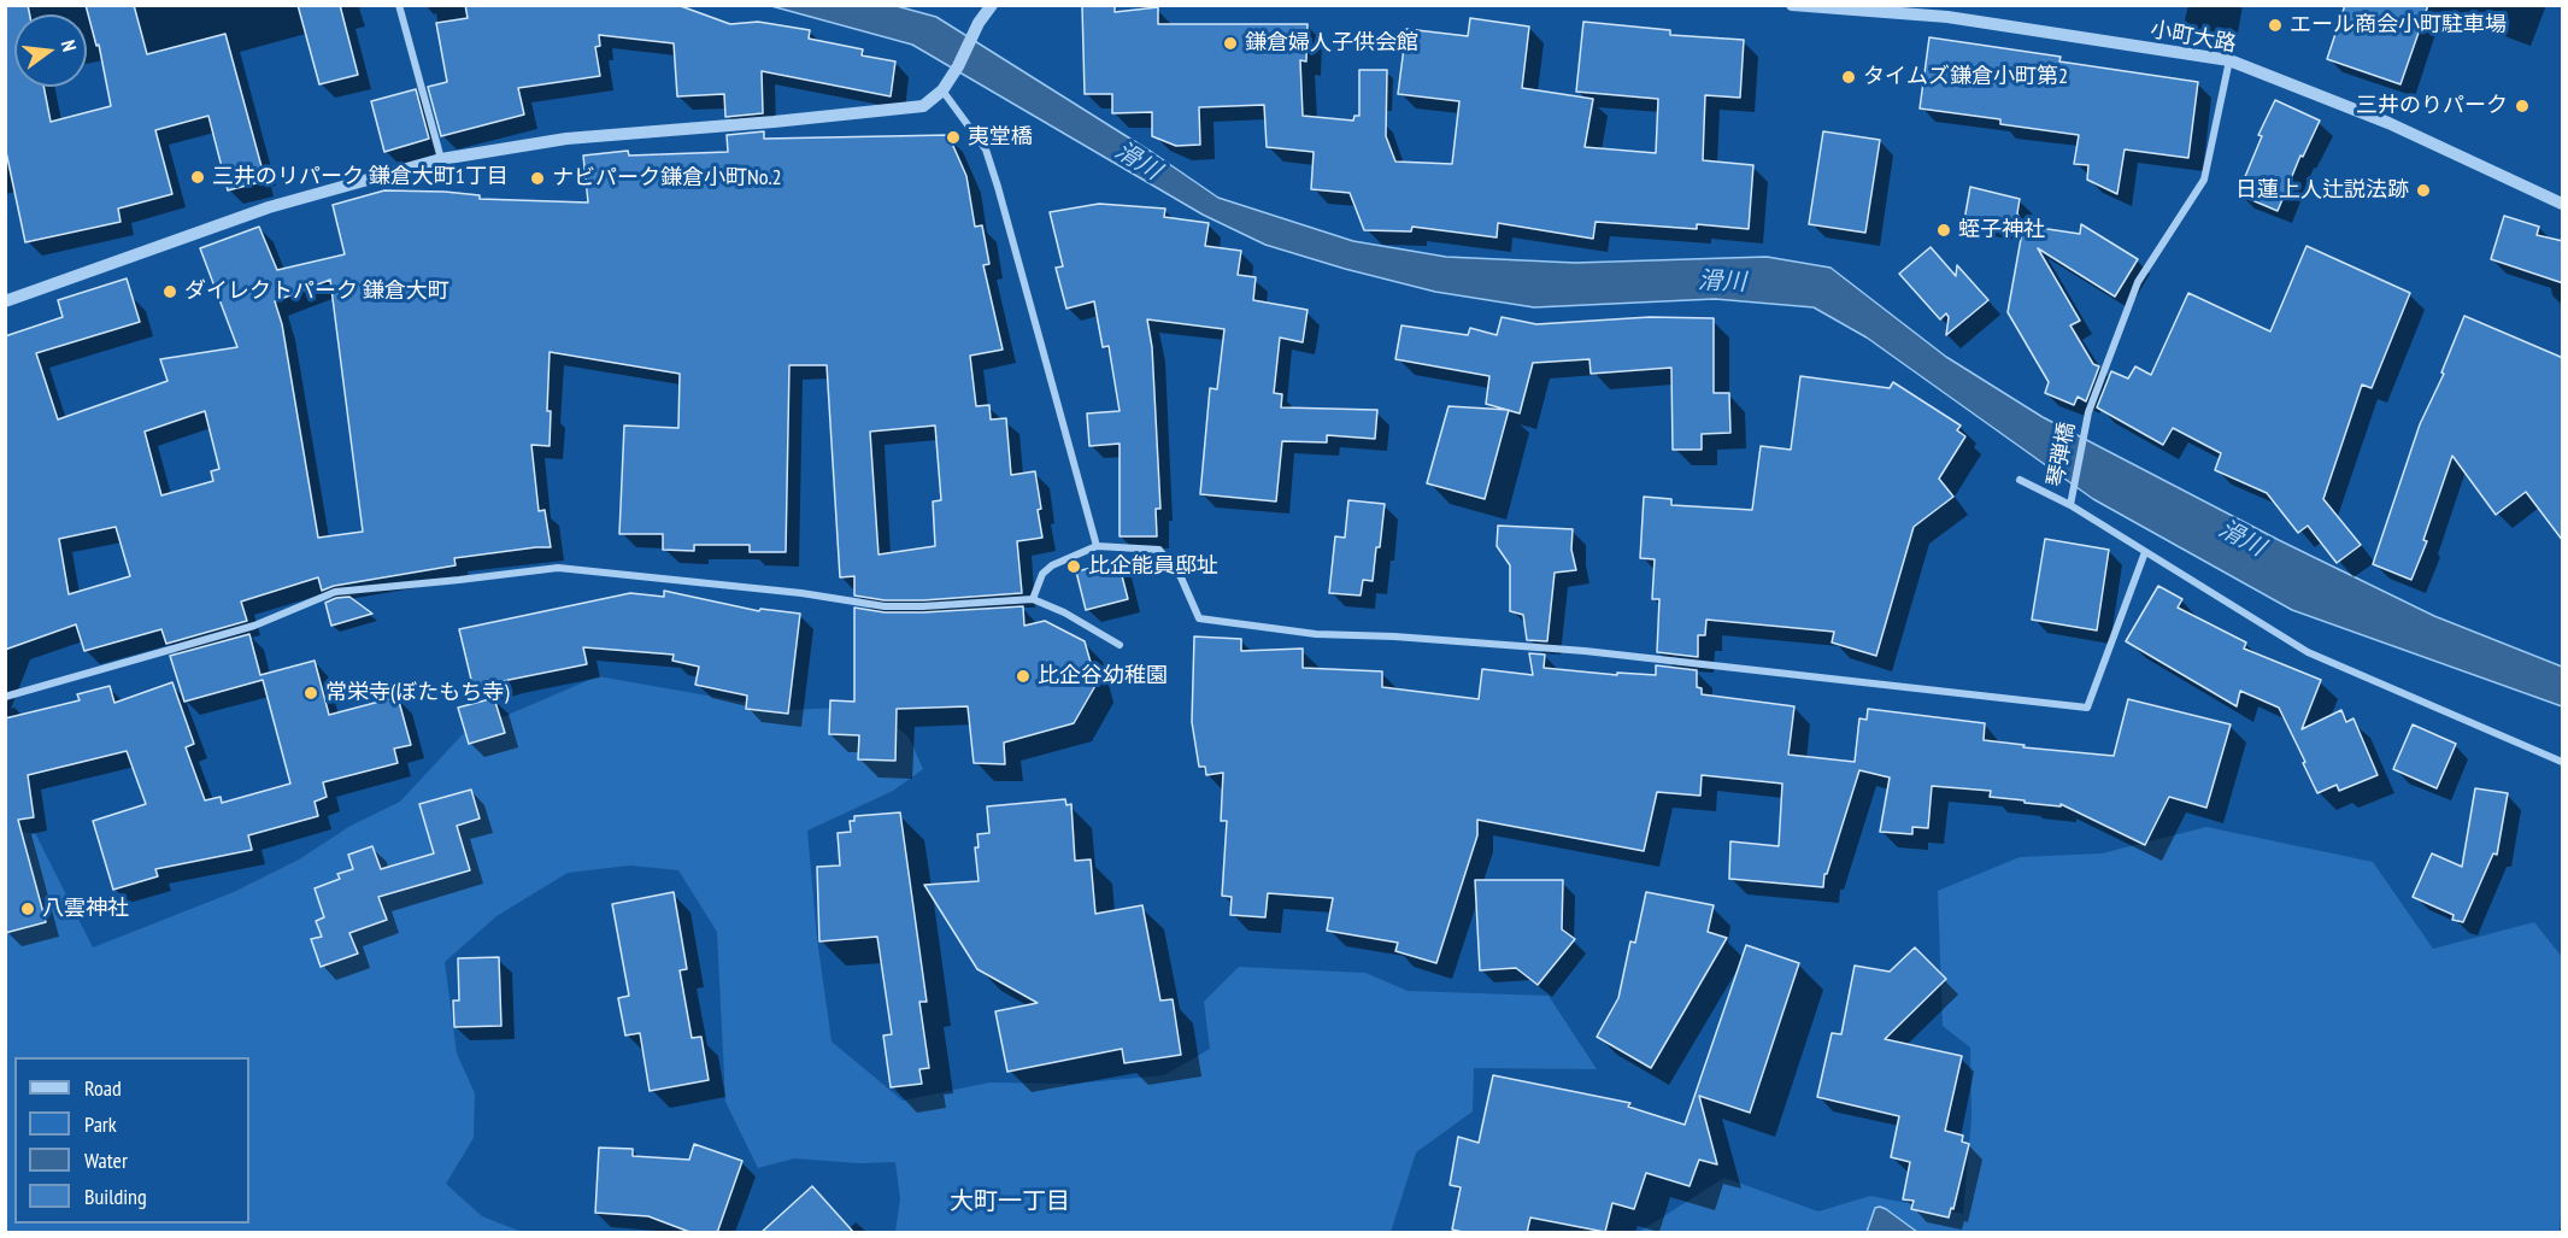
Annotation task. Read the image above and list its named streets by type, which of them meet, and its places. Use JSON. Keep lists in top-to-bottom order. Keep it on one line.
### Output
{"streets":{"street":["小町大路","琴弾橋"]},"crossings":[["小町大路","琴弾橋"]],"districts":["大町一丁目"],"water":["滑川"],"places":["エール商会小町駐車場","鎌倉婦人子供会館","タイムズ鎌倉小町第2","三井のりパーク","夷堂橋","三井のリパーク 鎌倉大町1丁目","ナビパーク鎌倉小町No.2","日蓮上人辻説法跡","蛭子神社","ダイレクトパーク 鎌倉大町","比企能員邸址","比企谷幼稚園","常栄寺(ぼたもち寺)","八雲神社"],"legend":["Road","Park","Water","Building"],"north":"right"}
